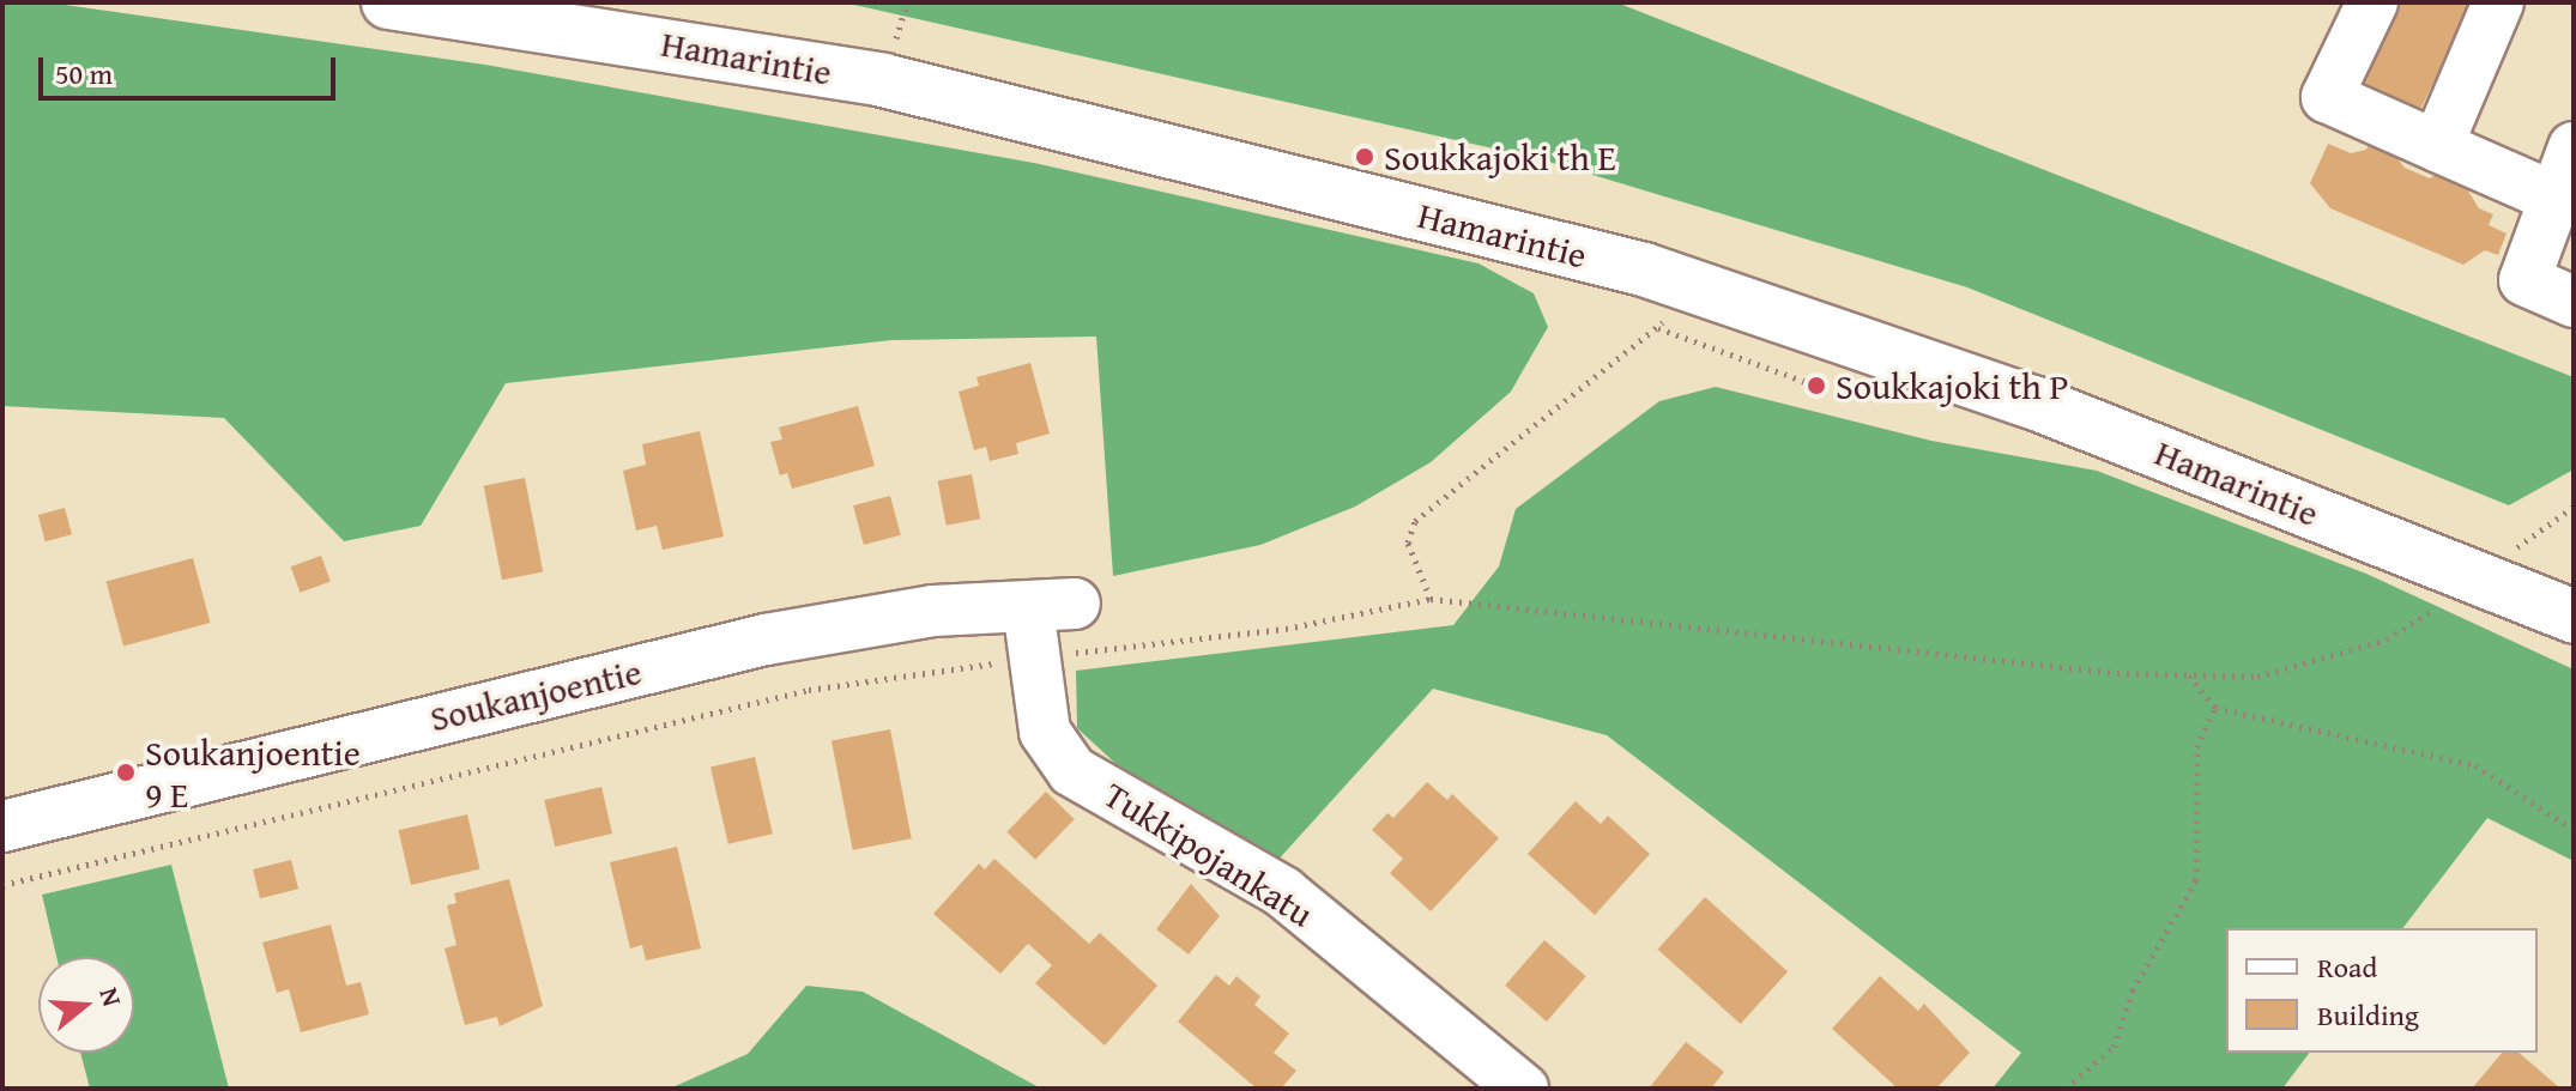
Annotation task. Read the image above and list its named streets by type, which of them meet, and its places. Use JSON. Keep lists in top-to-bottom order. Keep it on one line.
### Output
{"streets":{"main road":["Hamarintie"],"street":["Soukanjoentie","Tukkipojankatu"]},"crossings":[["Soukanjoentie","Tukkipojankatu"]],"places":["Soukkajoki th E","Soukkajoki th P","Soukanjoentie 9 E"],"legend":["Road","Building"],"scale_bar":"50 m","north":"right"}
